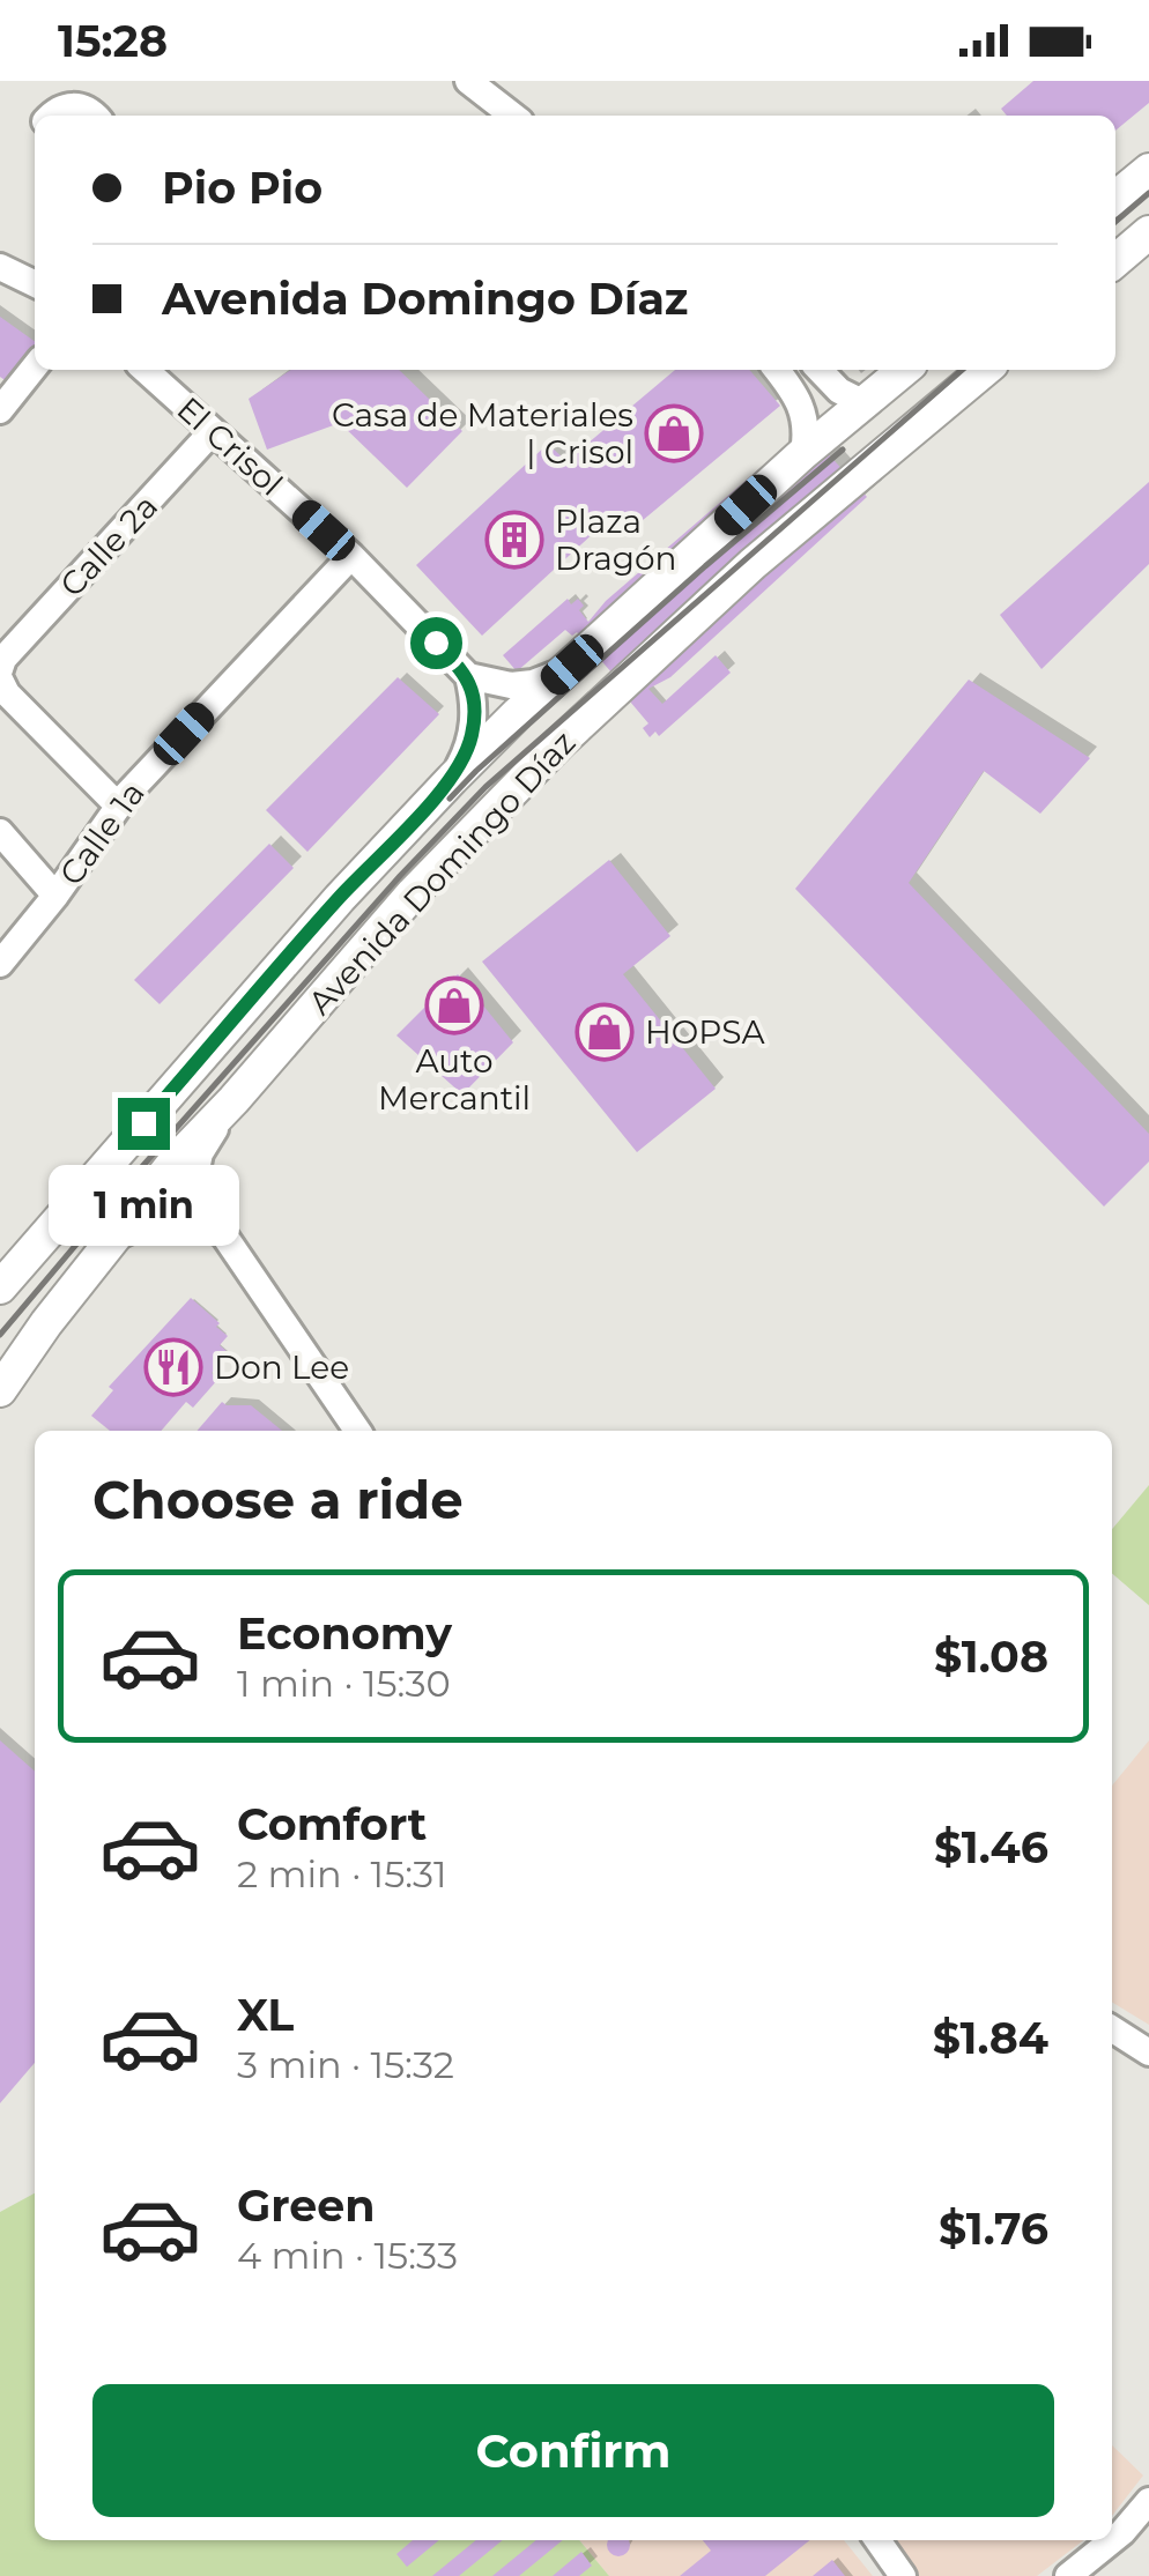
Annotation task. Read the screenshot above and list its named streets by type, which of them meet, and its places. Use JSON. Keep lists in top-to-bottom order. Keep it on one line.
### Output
{"streets":{"main road":["Avenida Domingo Díaz"],"street":["El Crisol","Calle 2a","Calle 1a"]},"crossings":[["El Crisol","Calle 2a"],["El Crisol","Calle 1a"]],"places":{"shop":["Casa de Materiales | Crisol","Auto Mercantil","HOPSA"],"building":["Plaza Dragón"],"restaurant":["Don Lee"]},"page":{"status":"15:28","banner":["Pio Pio","Avenida Domingo Díaz"],"bubble":"1 min","heading":"Choose a ride","list":[{"name":"Economy","note":"1 min · 15:30","value":"$1.08"},{"name":"Comfort","note":"2 min · 15:31","value":"$1.46"},{"name":"XL","note":"3 min · 15:32","value":"$1.84"},{"name":"Green","note":"4 min · 15:33","value":"$1.76"}],"buttons":"Confirm"}}
